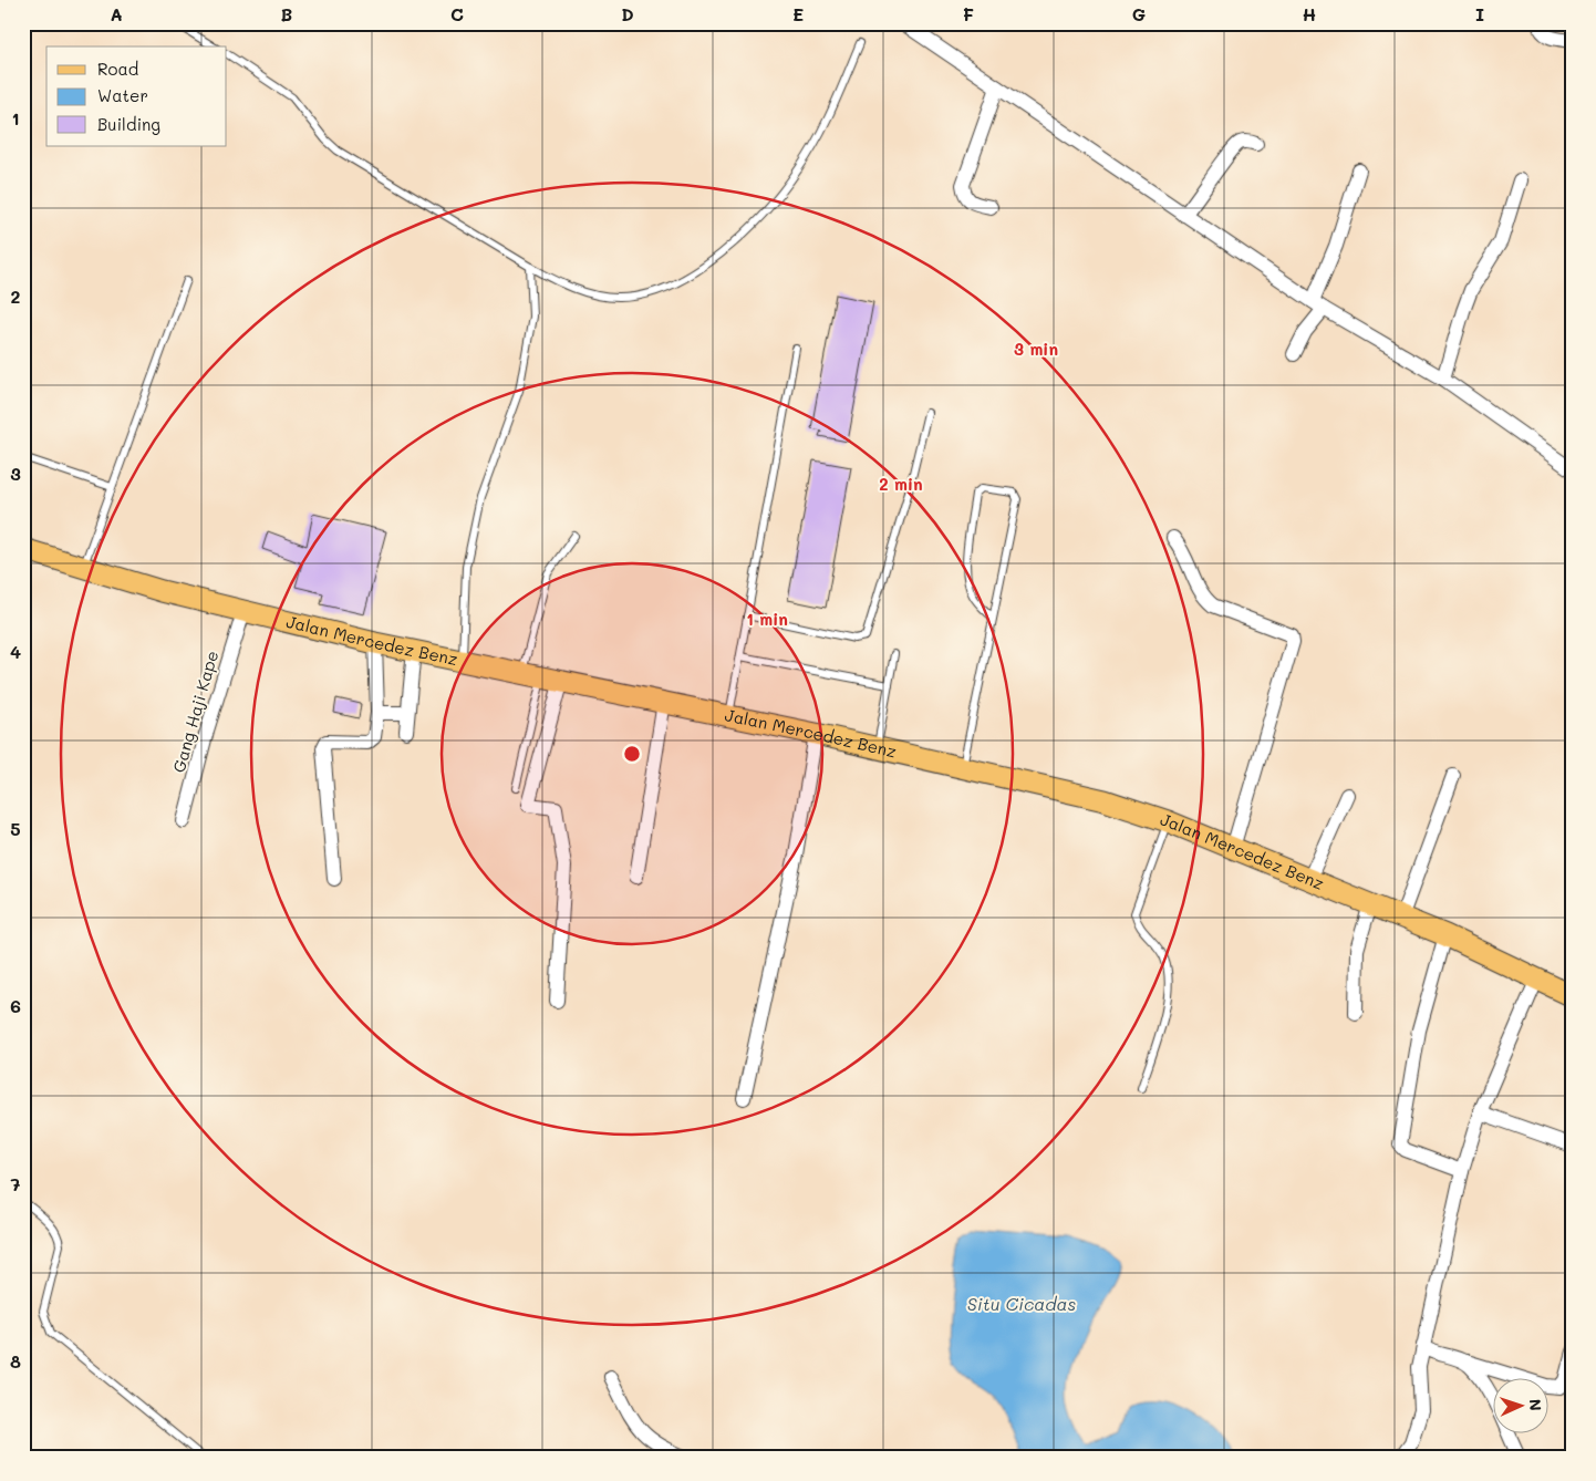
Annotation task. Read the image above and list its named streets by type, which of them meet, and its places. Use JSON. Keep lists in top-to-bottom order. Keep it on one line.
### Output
{"streets":{"main road":["Jalan Mercedez Benz"],"street":["Gang Haji Kape"]},"crossings":[["Jalan Mercedez Benz","Gang Haji Kape"]],"water":["Situ Cicadas"],"legend":["Road","Water","Building"],"north":"right","grid":{"columns":["A","B","C","D","E","F","G","H","I"],"rows":["1","2","3","4","5","6","7","8"]},"rings":["3 min","2 min","1 min"]}
